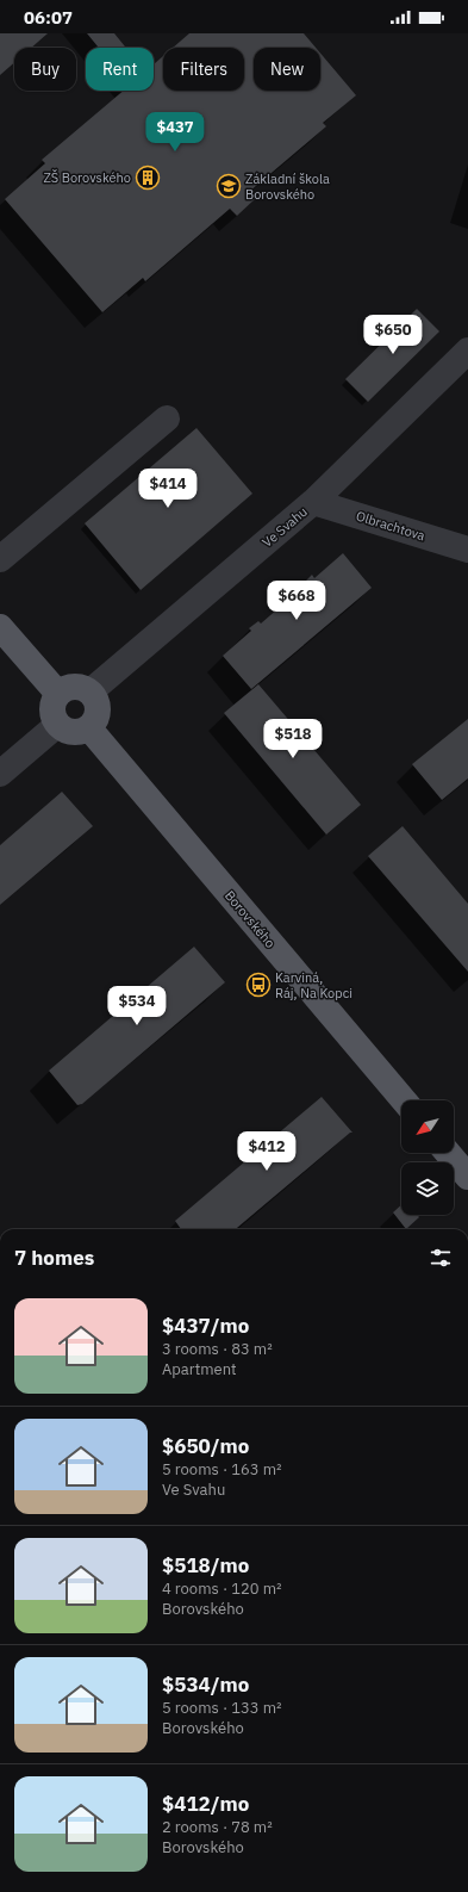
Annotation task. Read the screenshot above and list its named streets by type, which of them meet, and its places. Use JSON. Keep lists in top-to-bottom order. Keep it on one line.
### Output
{"streets":{"main road":["Borovského"],"street":["Olbrachtova","Ve Svahu"]},"crossings":[["Olbrachtova","Ve Svahu"],["Ve Svahu","Borovského"]],"places":{"building":["ZŠ Borovského"],"school or university":["Základní škola Borovského"],"bus stop":["Karviná, Ráj, Na Kopci"]},"north":"bottom left","page":{"status":"06:07","chip":["Buy","Rent","Filters","New"],"price":["$437","$650","$414","$668","$518","$534","$412"],"heading":"7 homes","list":[{"name":"$437/mo","note":"3 rooms · 83 m² · Apartment"},{"name":"$650/mo","note":"5 rooms · 163 m² · Ve Svahu"},{"name":"$518/mo","note":"4 rooms · 120 m² · Borovského"},{"name":"$534/mo","note":"5 rooms · 133 m² · Borovského"},{"name":"$412/mo","note":"2 rooms · 78 m² · Borovského"}]}}
